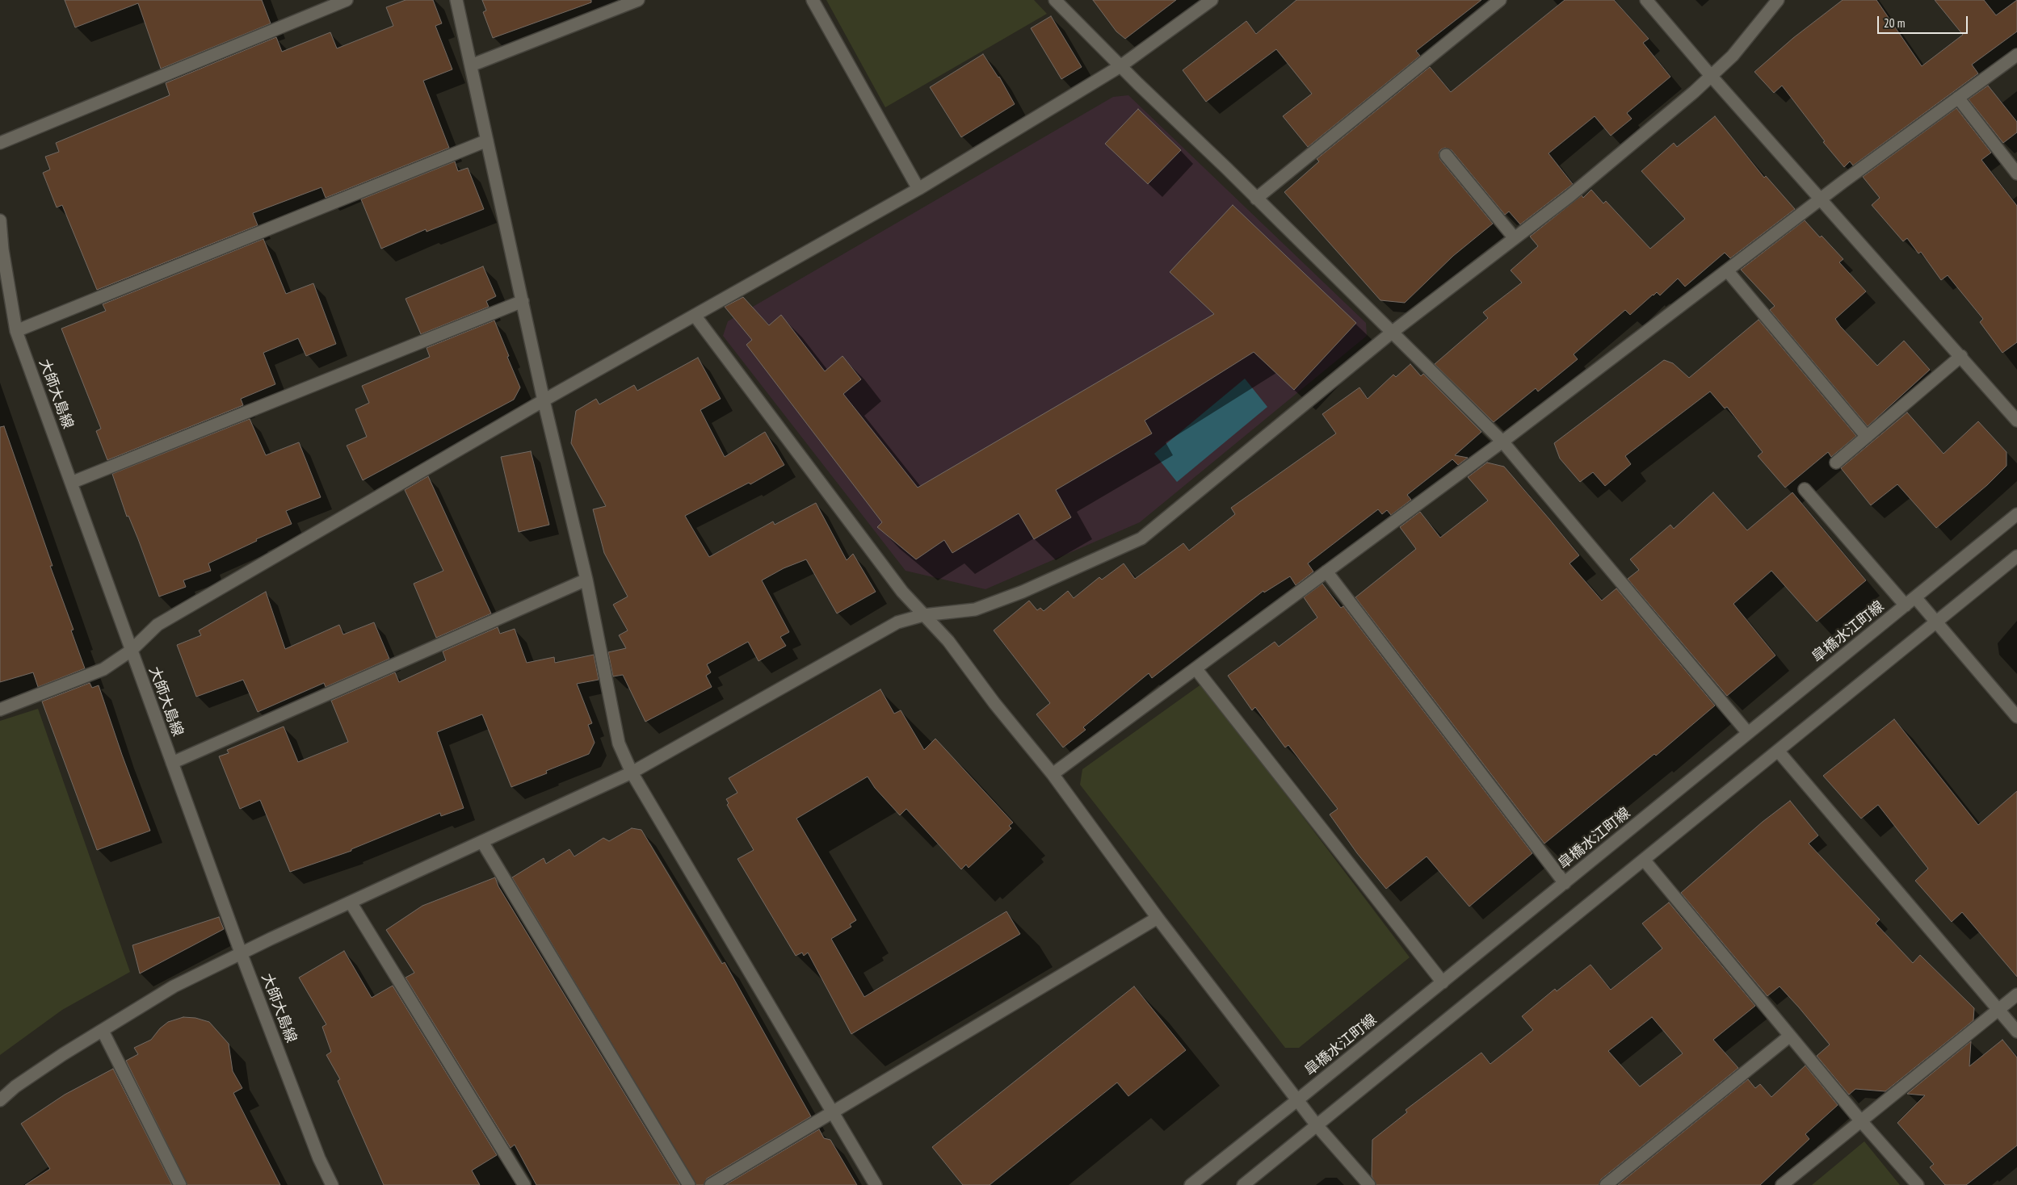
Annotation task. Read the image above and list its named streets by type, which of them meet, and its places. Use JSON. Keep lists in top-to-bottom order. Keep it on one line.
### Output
{"streets":{"street":["大師大島線","皐橋水江町線"]},"scale_bar":"20 m"}
